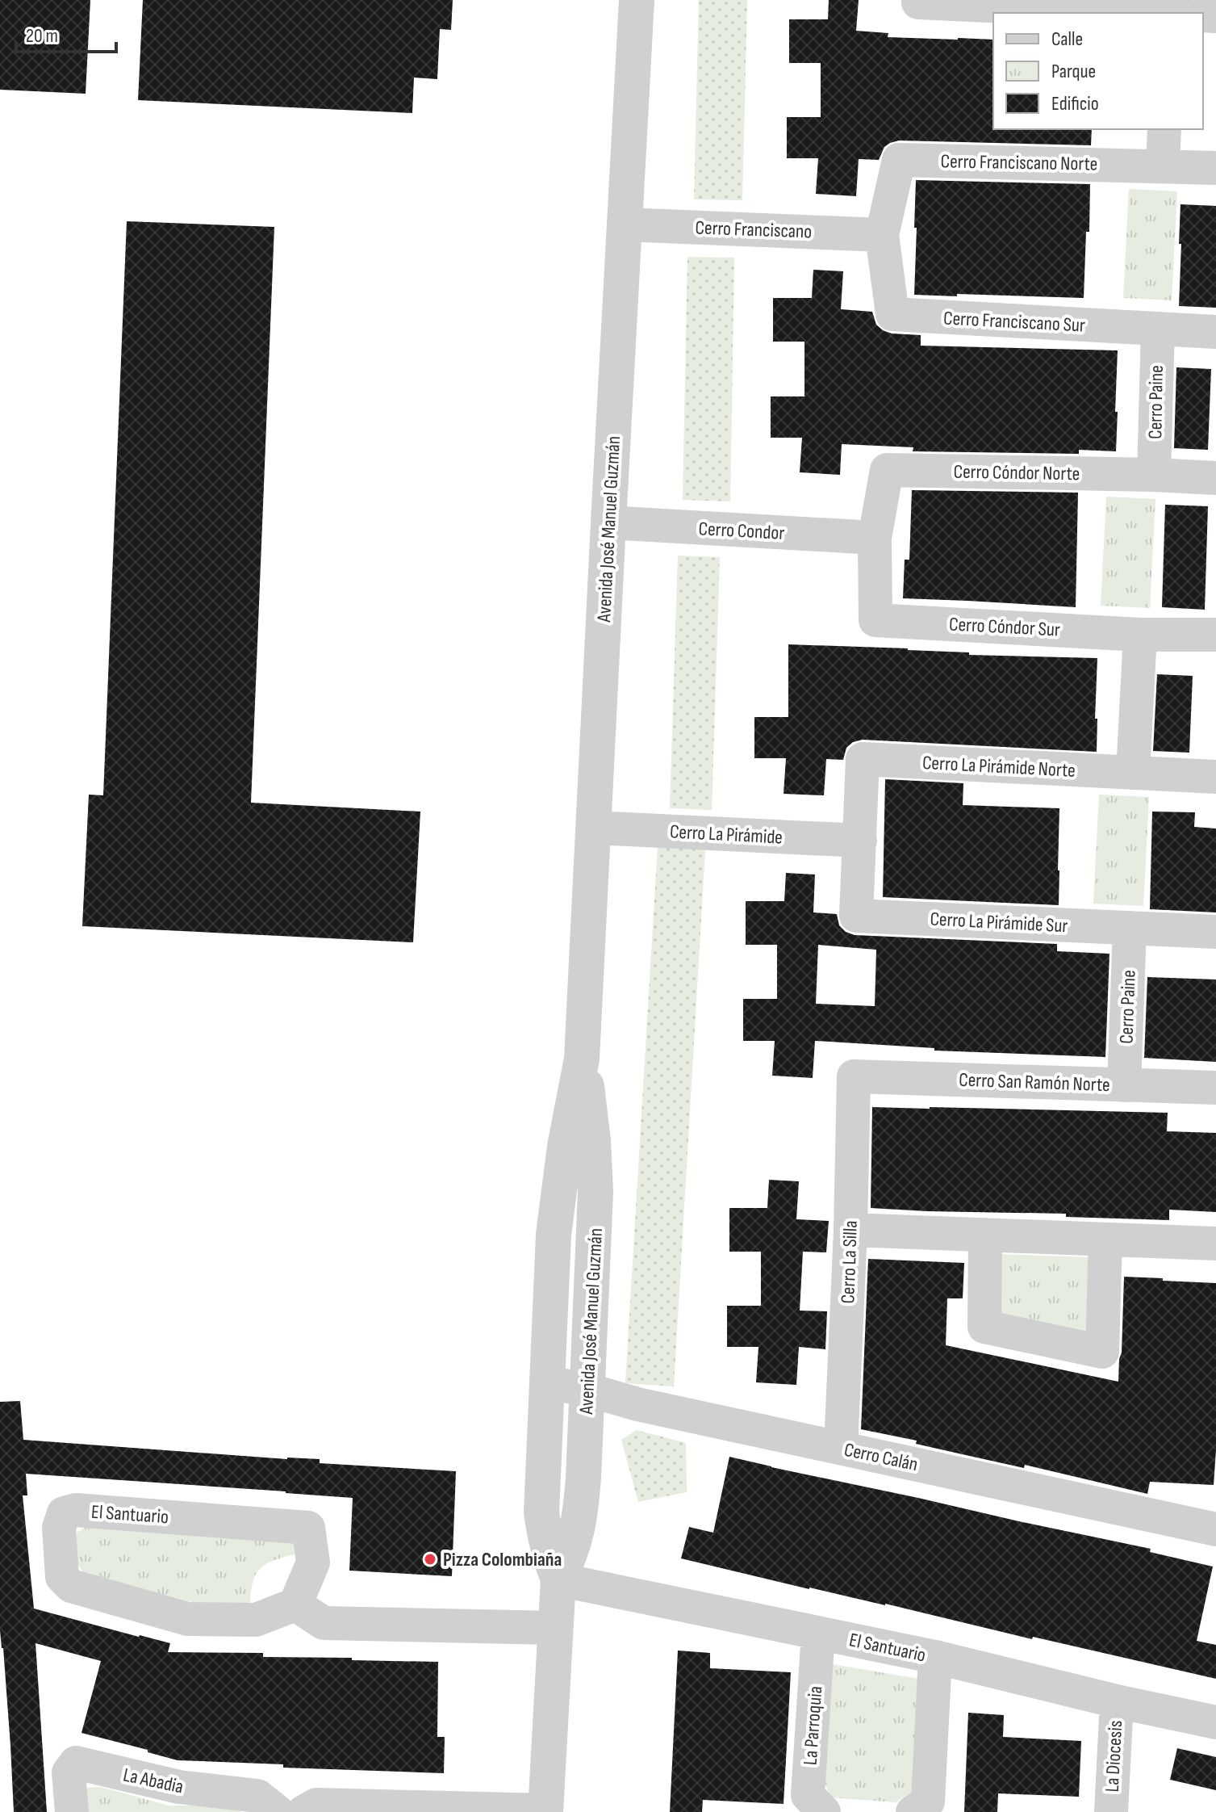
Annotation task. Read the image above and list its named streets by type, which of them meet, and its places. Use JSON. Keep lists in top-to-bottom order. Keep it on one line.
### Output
{"streets":{"street":["Cerro Franciscano Norte","Cerro Franciscano","Cerro Franciscano Sur","Cerro Paine","Cerro Cóndor Norte","Avenida José Manuel Guzmán","Cerro Condor","Cerro Cóndor Sur","Cerro La Pirámide Norte","Cerro La Pirámide","Cerro La Pirámide Sur","Cerro San Ramón Norte","Cerro La Silla","Cerro Calán","El Santuario","La Parroquia","La Diocesis","La Abadia"]},"crossings":[["Cerro Franciscano Norte","Cerro Franciscano"],["Cerro Franciscano Norte","Cerro Franciscano Sur"],["Cerro Franciscano","Cerro Franciscano Sur"],["Cerro Franciscano","Avenida José Manuel Guzmán"],["Cerro Franciscano Sur","Cerro Paine"],["Cerro Paine","Cerro Cóndor Norte"],["Cerro Paine","Cerro La Pirámide Sur"],["Cerro Paine","Cerro San Ramón Norte"],["Cerro Cóndor Norte","Cerro Condor"],["Cerro Cóndor Norte","Cerro Cóndor Sur"],["Avenida José Manuel Guzmán","Cerro Condor"],["Avenida José Manuel Guzmán","Cerro La Pirámide"],["Avenida José Manuel Guzmán","Cerro Calán"],["Avenida José Manuel Guzmán","El Santuario"],["Cerro Condor","Cerro Cóndor Sur"],["Cerro La Pirámide Norte","Cerro La Pirámide"],["Cerro La Pirámide Norte","Cerro La Pirámide Sur"],["Cerro La Pirámide","Cerro La Pirámide Sur"],["Cerro San Ramón Norte","Cerro La Silla"],["Cerro La Silla","Cerro Calán"],["El Santuario","La Parroquia"],["El Santuario","La Diocesis"]],"places":["Pizza Colombiaña"],"legend":["Calle","Parque","Edificio"],"scale_bar":"20 m"}
